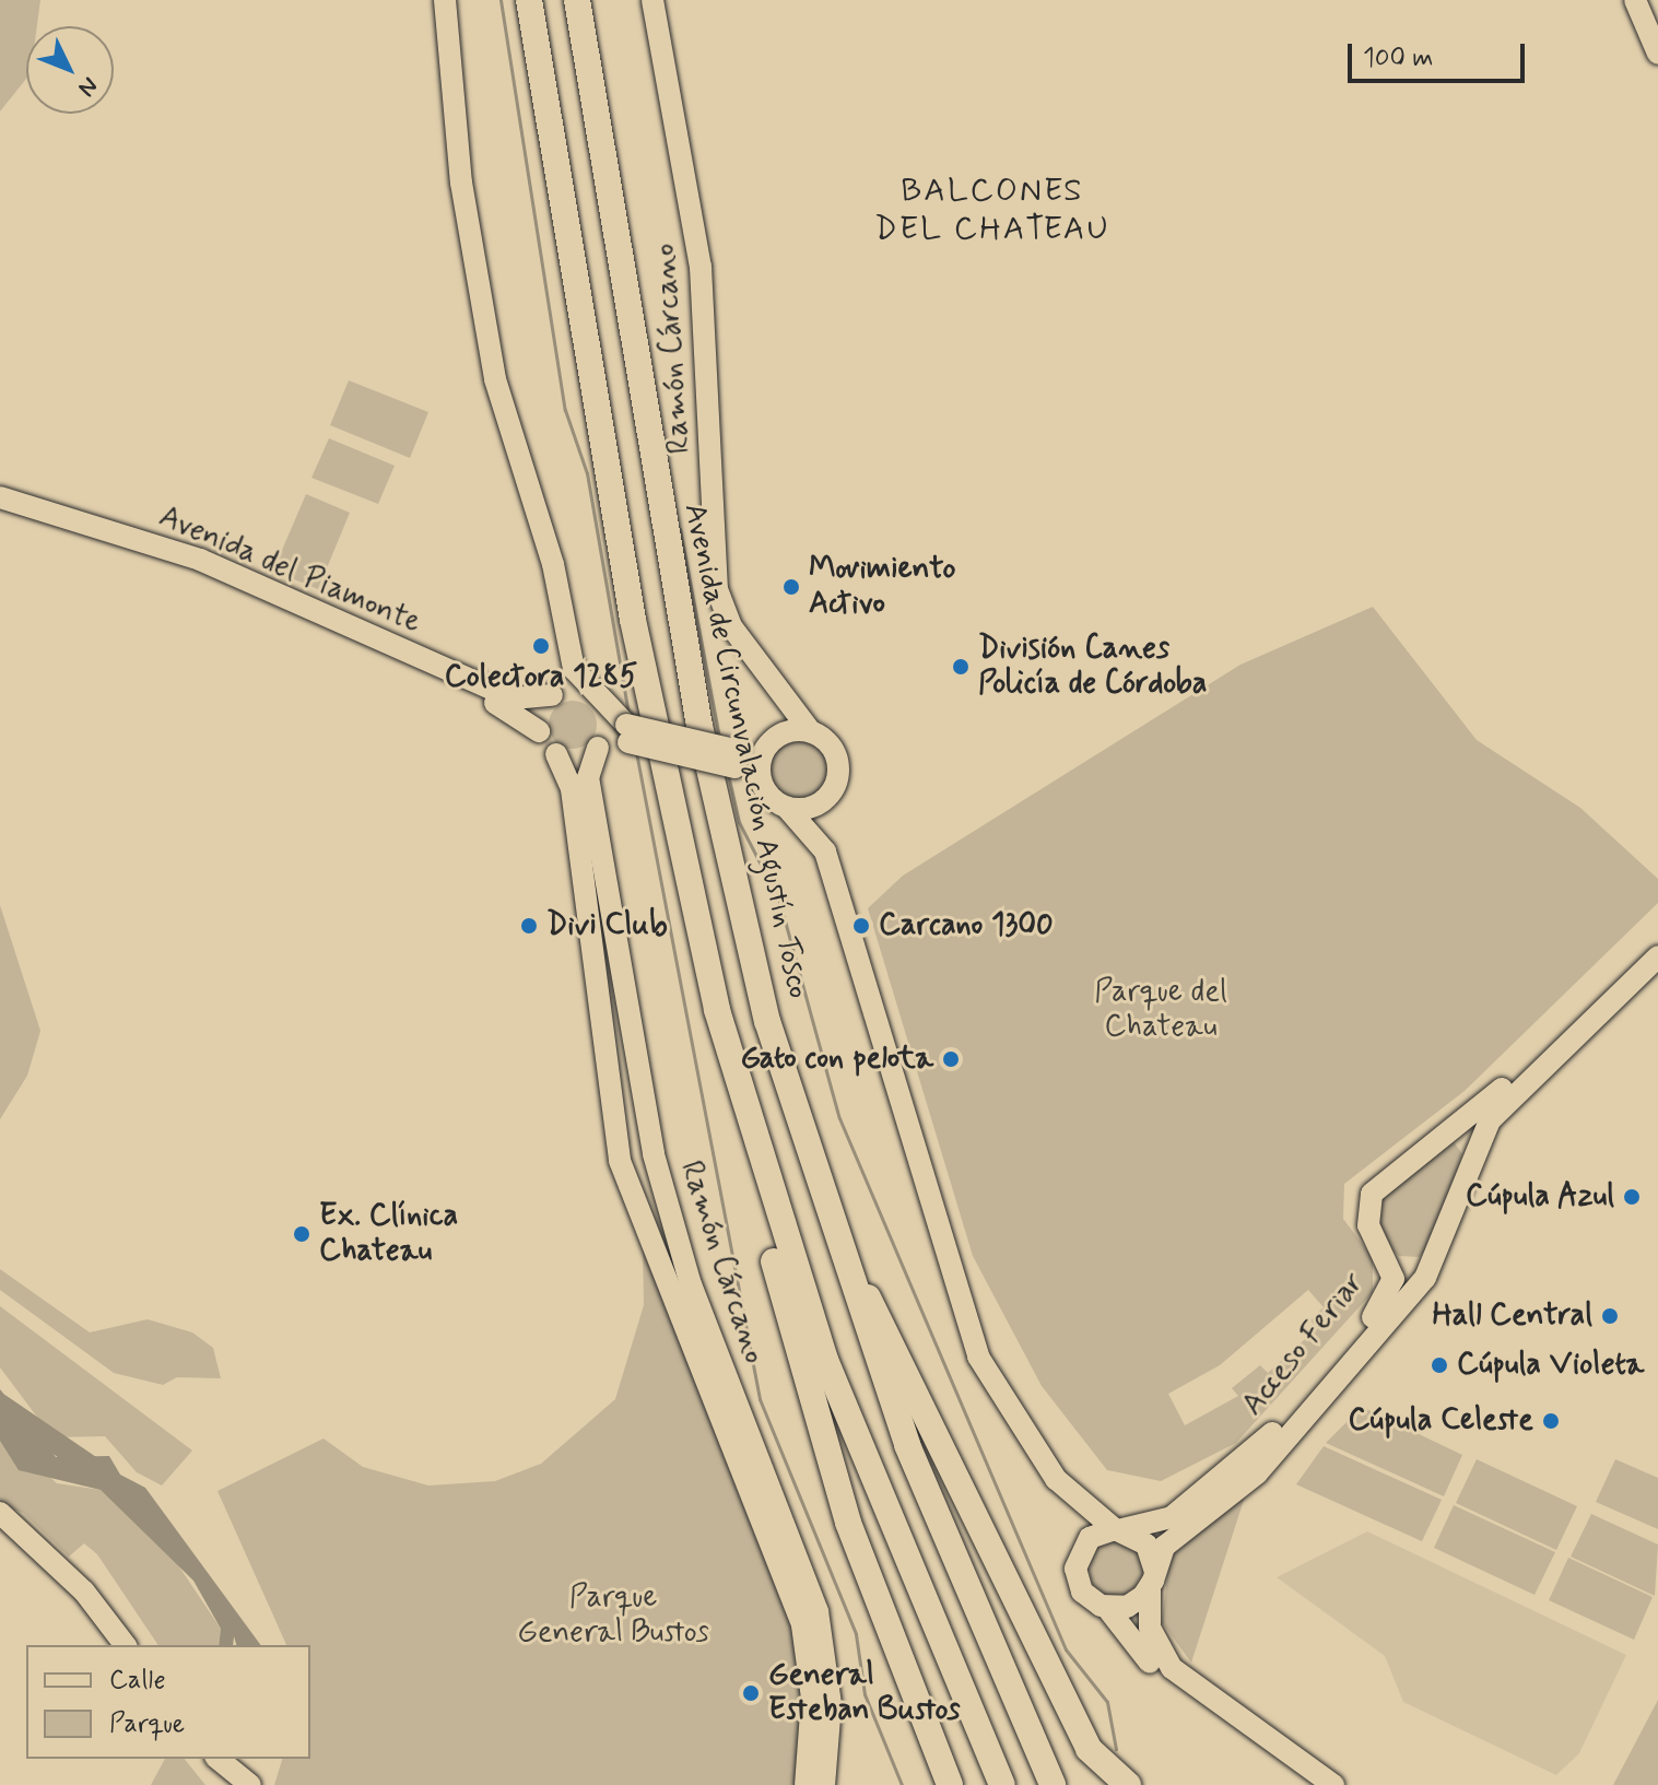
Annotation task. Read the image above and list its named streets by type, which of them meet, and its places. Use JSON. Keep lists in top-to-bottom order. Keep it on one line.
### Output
{"streets":{"highway":["Avenida de Circunvalación Agustín Tosco"],"main road":["Ramón Cárcano","Avenida del Piamonte","Acceso Feriar"]},"crossings":[["Ramón Cárcano","Avenida del Piamonte"]],"districts":["BALCONES DEL CHATEAU"],"parks":["Parque del Chateau","Parque General Bustos"],"places":["Movimiento Activo","Colectora 1285","División Canes Policía de Córdoba","Divi Club","Carcano 1300","Gato con pelota","Cúpula Azul","Ex. Clínica Chateau","Hall Central","Cúpula Violeta","Cúpula Celeste","General Esteban Bustos"],"legend":["Calle","Parque"],"scale_bar":"100 m","north":"bottom right"}
